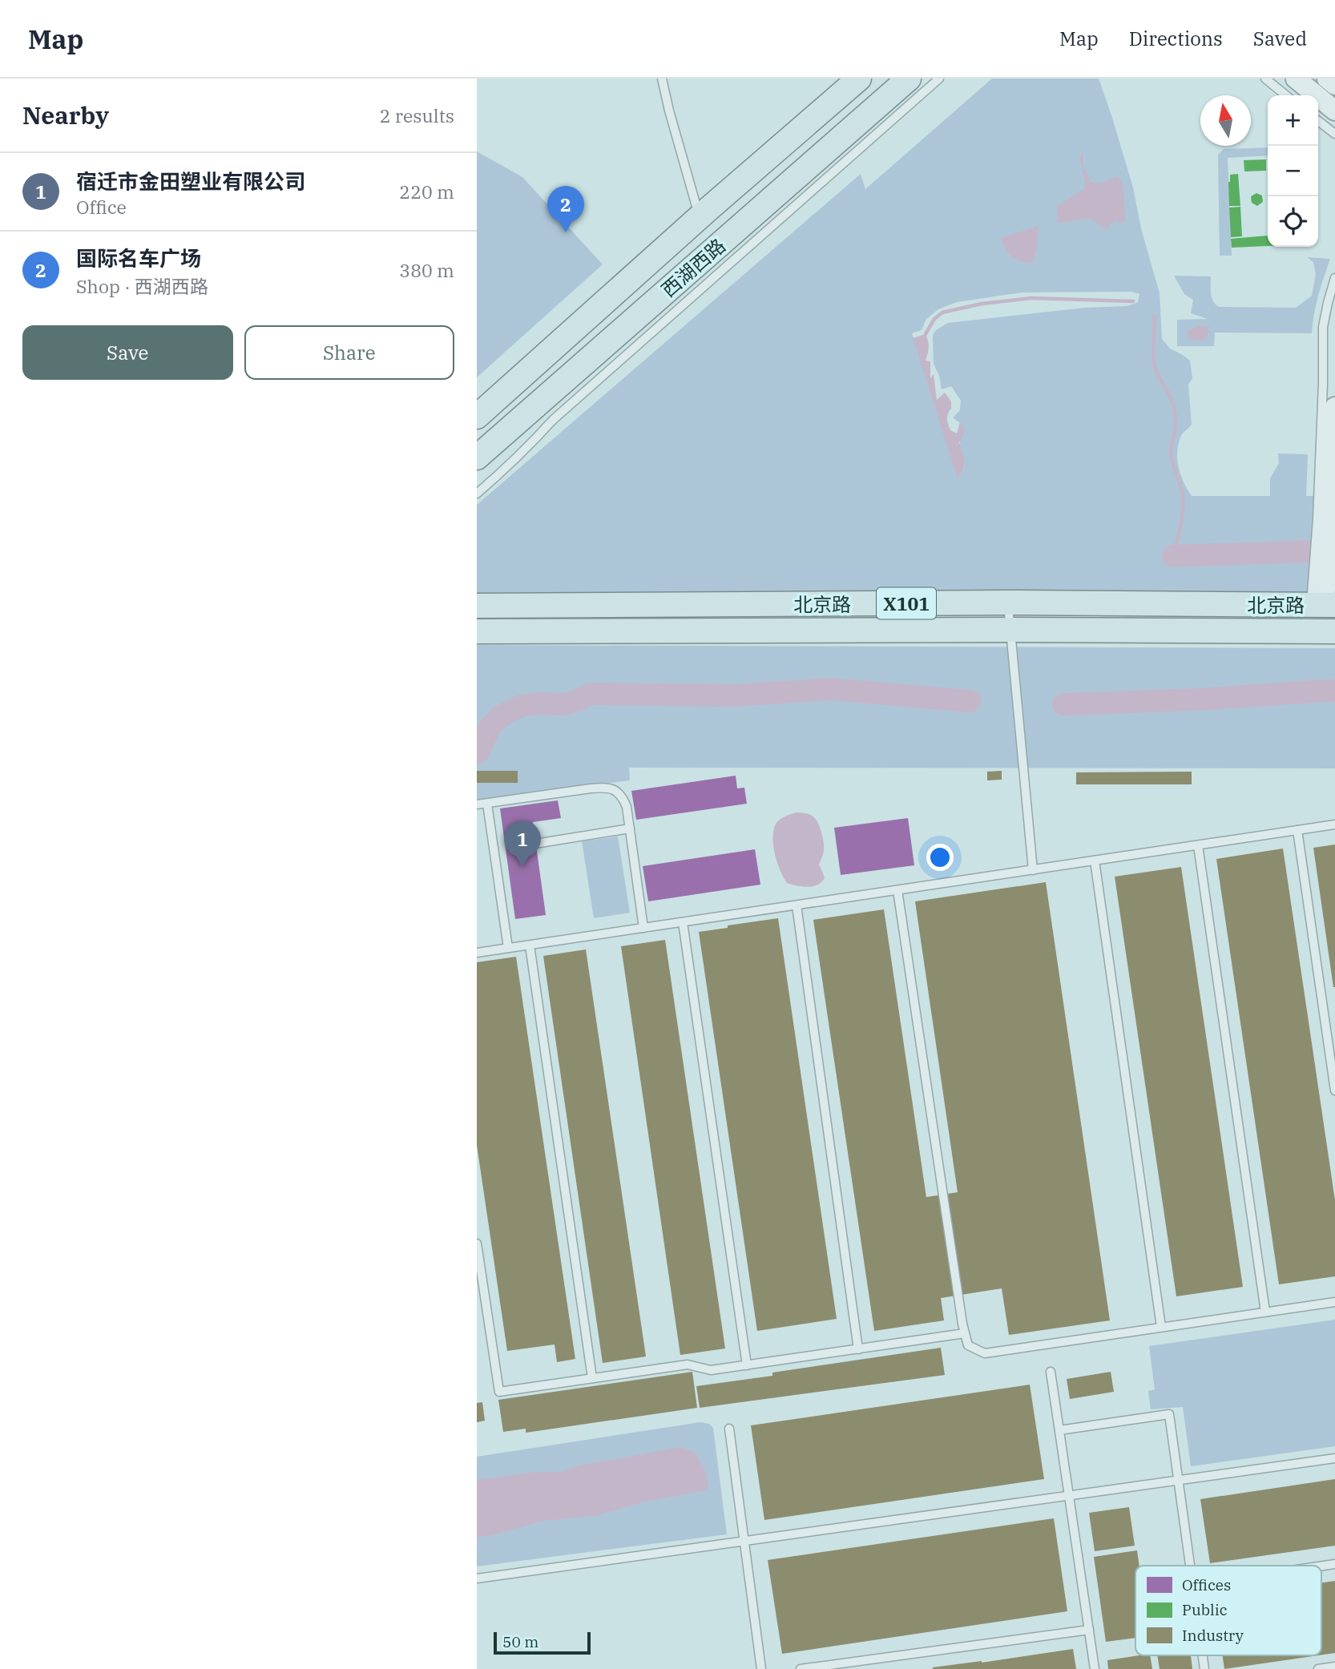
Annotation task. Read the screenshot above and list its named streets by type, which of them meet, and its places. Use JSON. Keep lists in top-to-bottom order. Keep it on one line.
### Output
{"streets":{"main road":["西湖西路","X101","北京路"]},"legend":["Offices","Public","Industry"],"scale_bar":"50 m","north":"top","page":{"header":"Map","nav":["Map","Directions","Saved"],"heading":["Nearby","2 results"],"map_buttons":["+","−"],"list":[{"mark":"1","name":"宿迁市金田塑业有限公司","note":"Office","value":"220 m"},{"mark":"2","name":"国际名车广场","note":"Shop · 西湖西路","value":"380 m"}],"pins":["2","1"],"buttons":["Save","Share"],"scale":"50 m"}}
